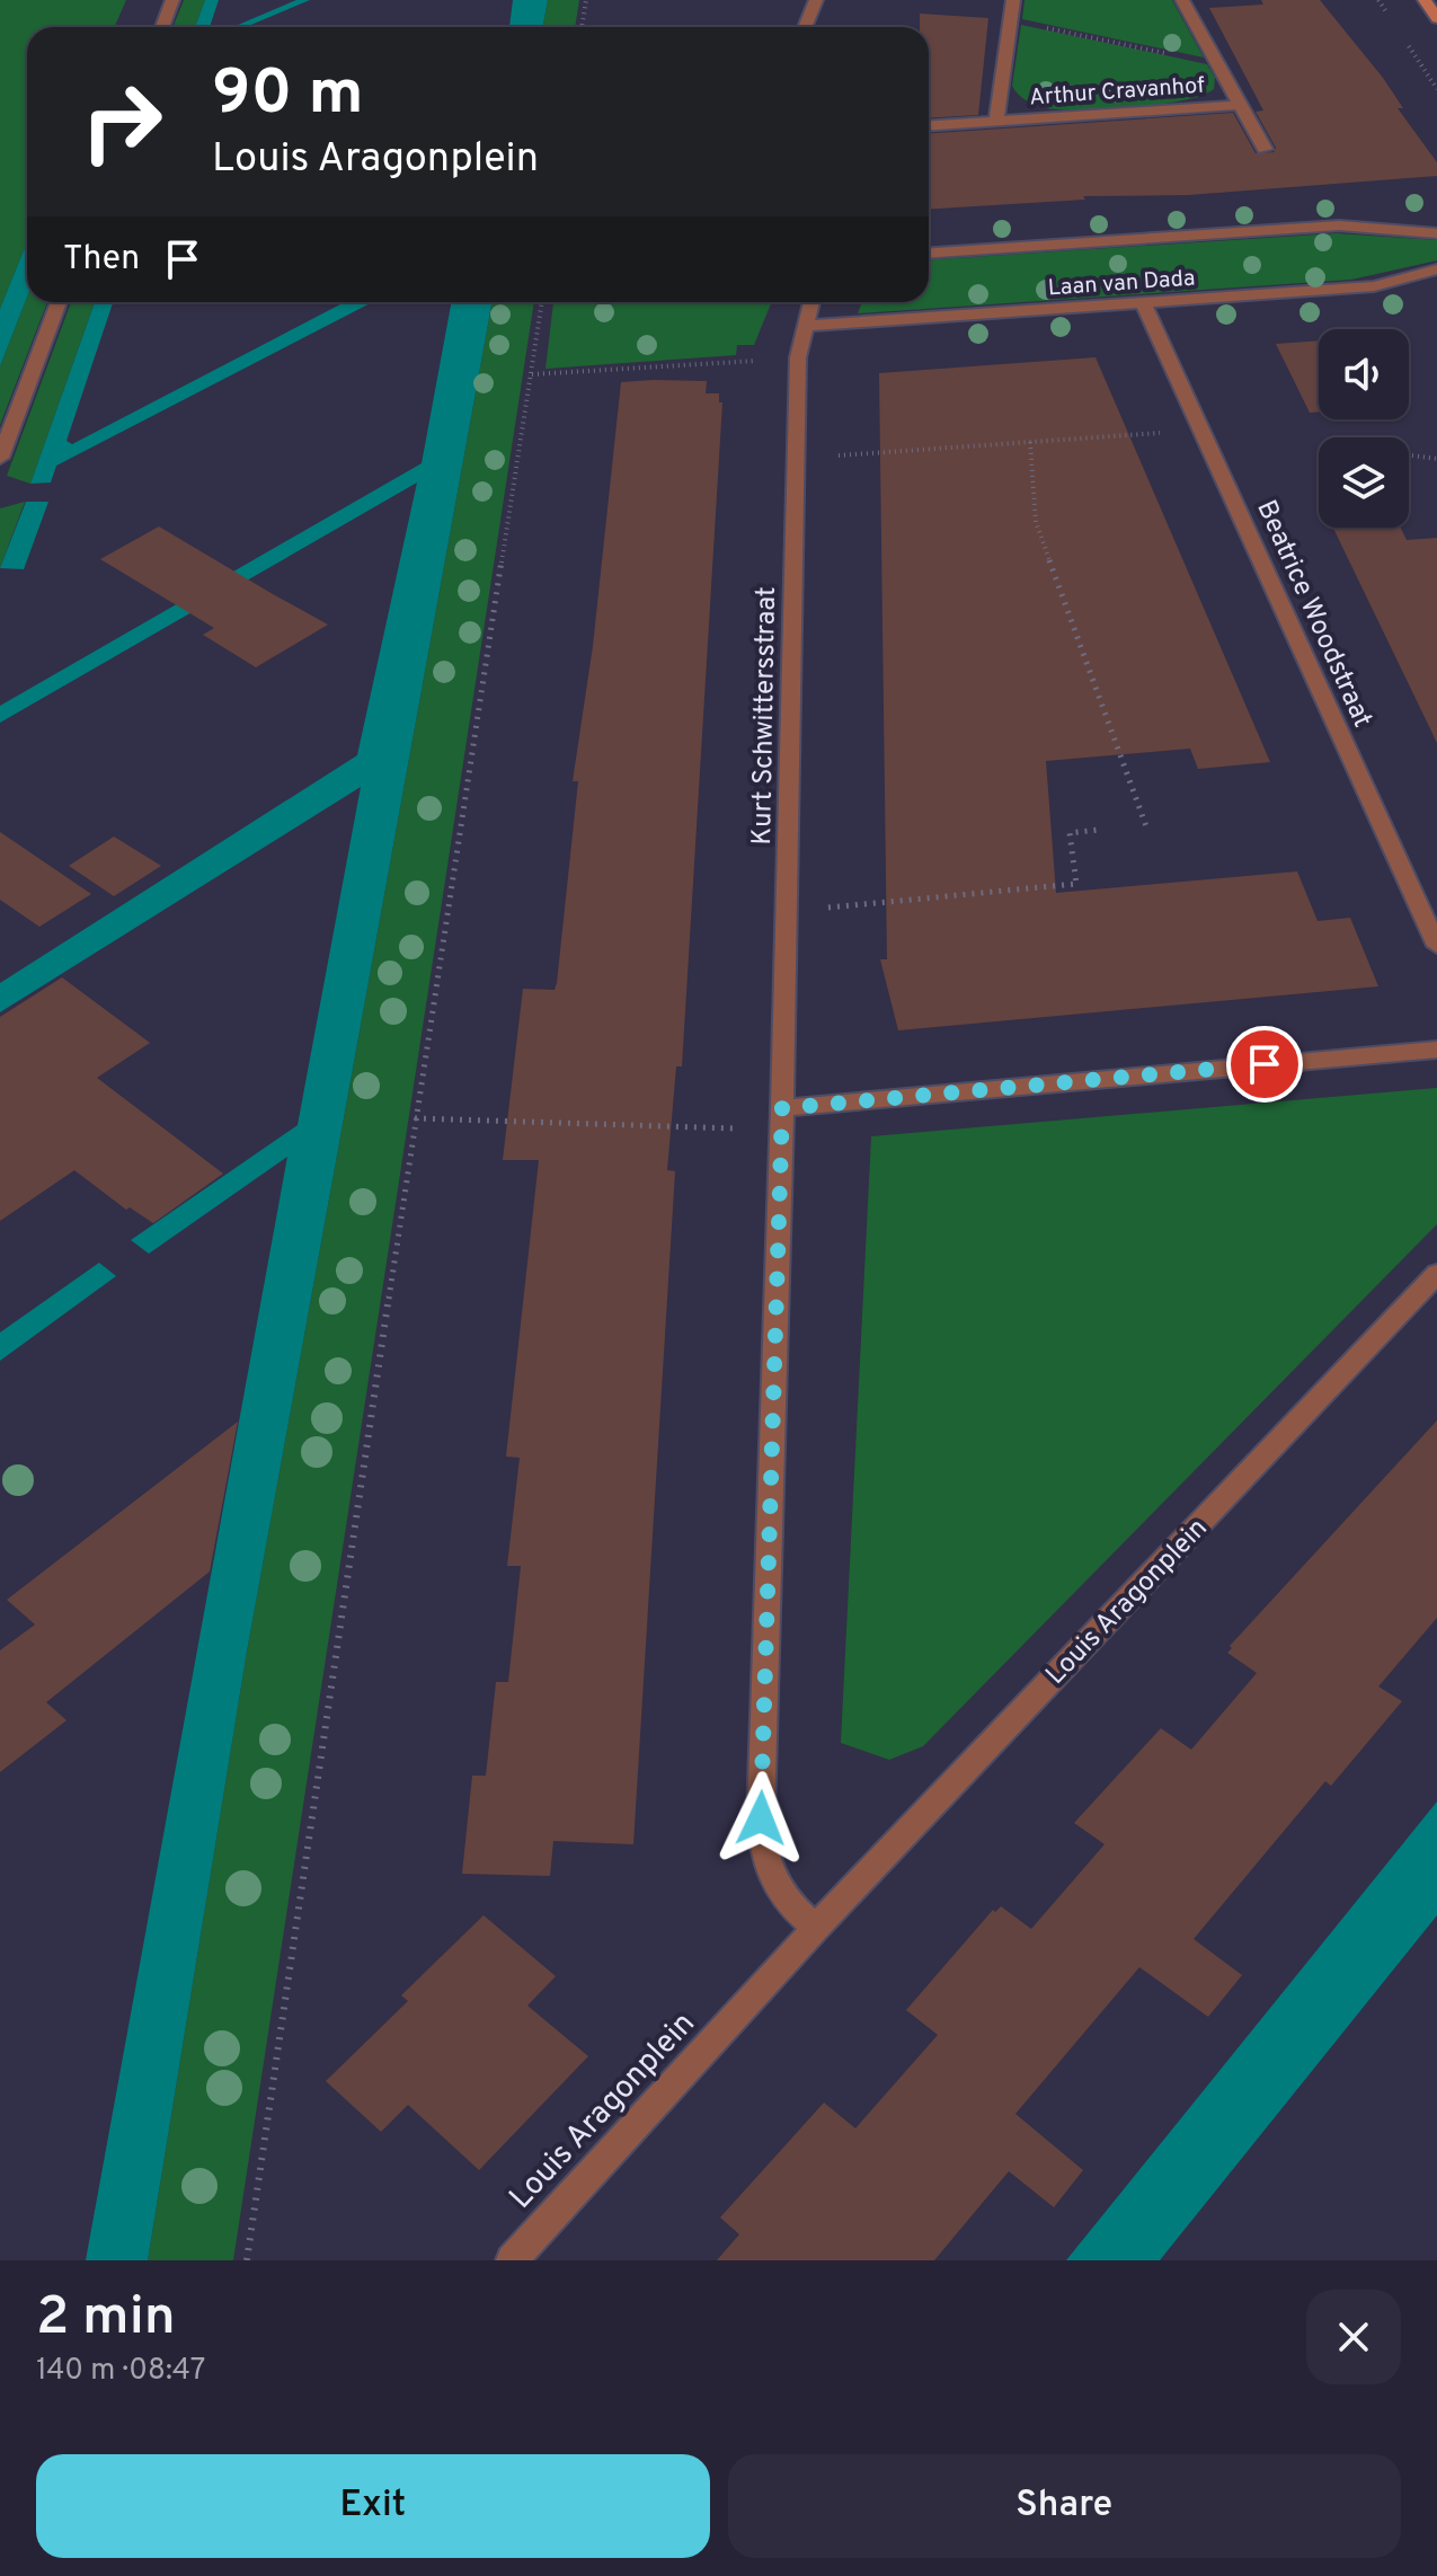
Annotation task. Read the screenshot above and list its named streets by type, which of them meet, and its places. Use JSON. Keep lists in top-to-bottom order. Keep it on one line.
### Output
{"streets":{"street":["Arthur Cravanhof","Laan van Dada","Beatrice Woodstraat","Kurt Schwittersstraat","Louis Aragonplein"]},"crossings":[["Laan van Dada","Beatrice Woodstraat"],["Laan van Dada","Kurt Schwittersstraat"]],"page":{"turn":["90 m","Louis Aragonplein"],"then":"Then","heading":["2 min","140 m · 08:47"],"buttons":["Exit","Share"]}}
